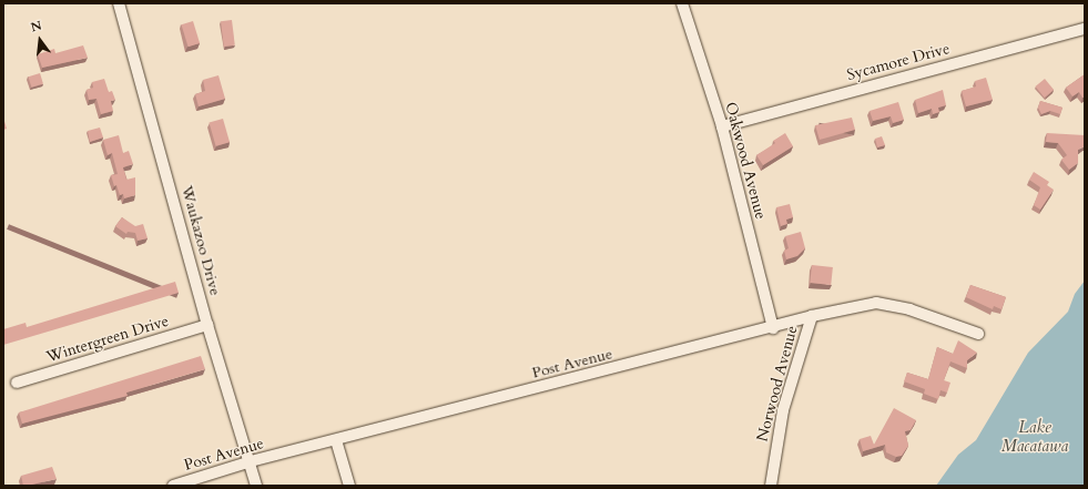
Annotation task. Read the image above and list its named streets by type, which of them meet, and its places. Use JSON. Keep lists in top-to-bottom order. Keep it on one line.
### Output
{"streets":{"street":["Sycamore Drive","Oakwood Avenue","Waukazoo Drive","Wintergreen Drive","Post Avenue","Norwood Avenue"]},"crossings":[["Sycamore Drive","Oakwood Avenue"],["Oakwood Avenue","Post Avenue"],["Waukazoo Drive","Wintergreen Drive"],["Waukazoo Drive","Post Avenue"],["Post Avenue","Norwood Avenue"]],"water":["Lake Macatawa"],"north":"top"}
